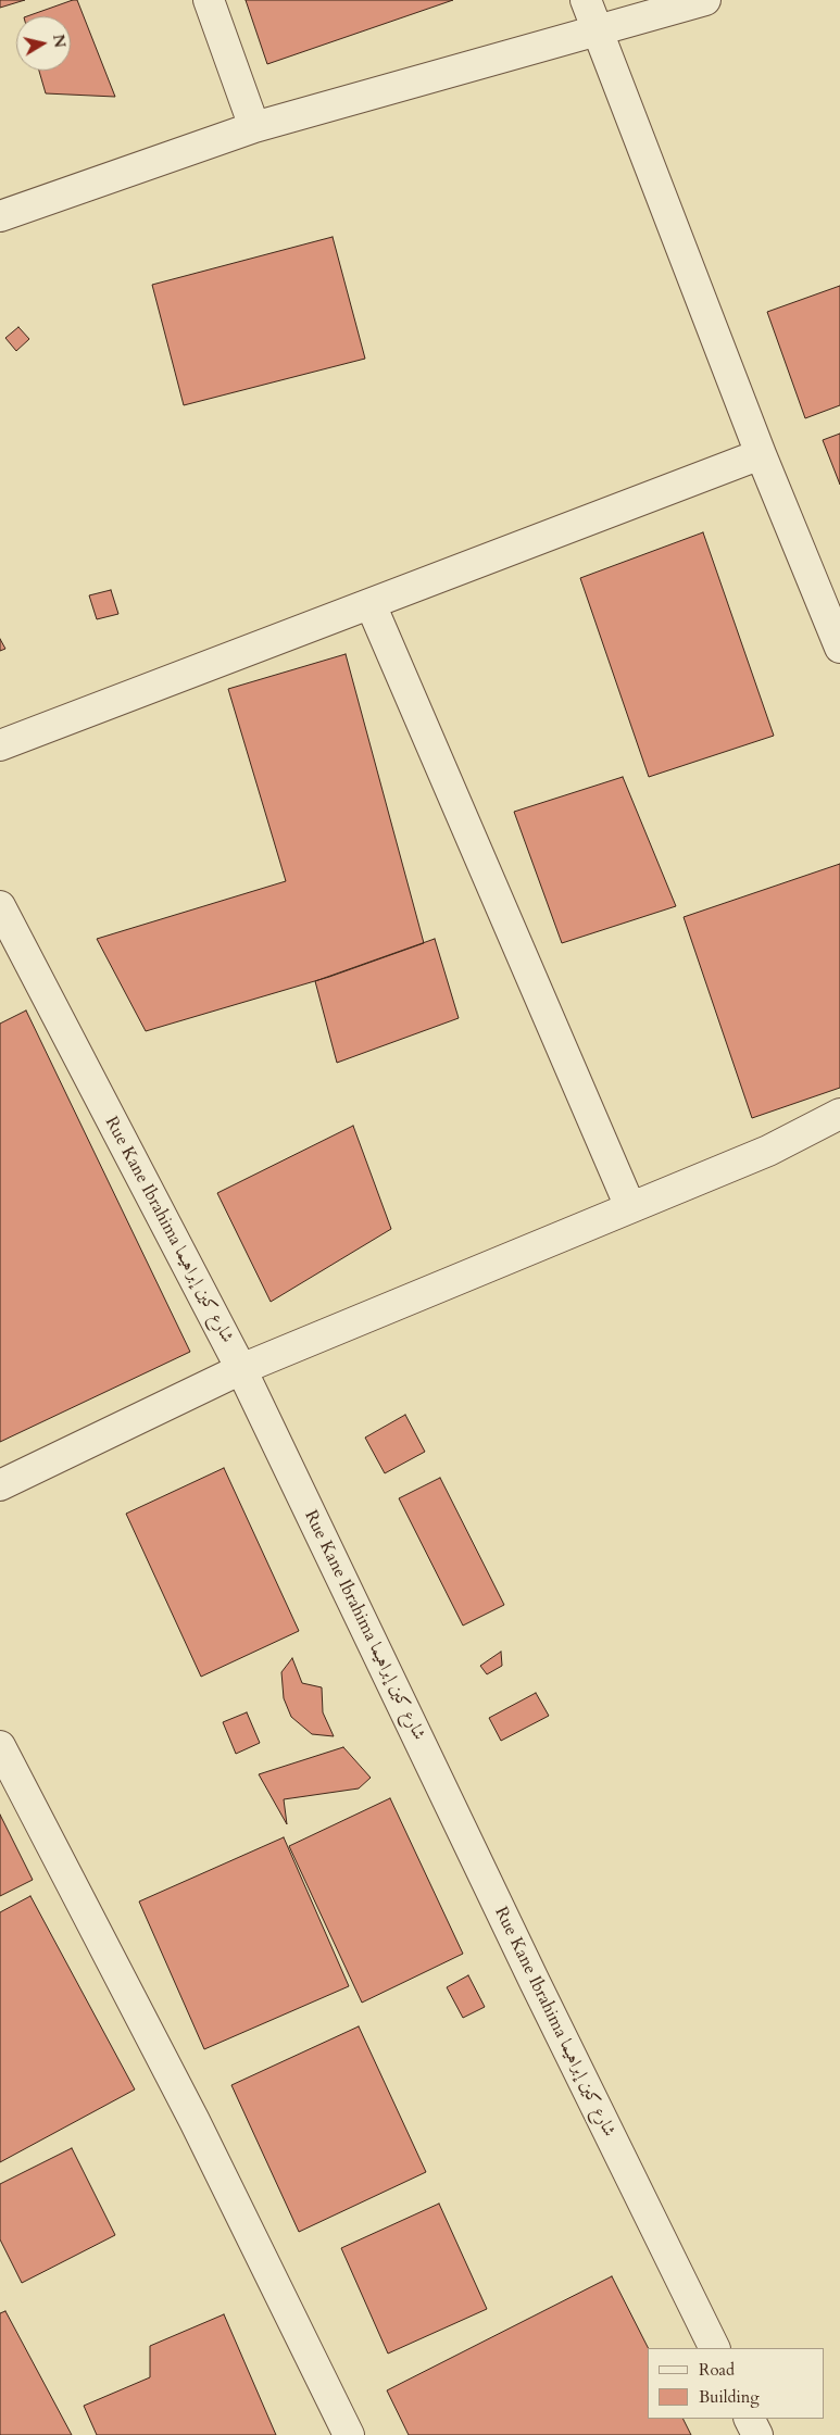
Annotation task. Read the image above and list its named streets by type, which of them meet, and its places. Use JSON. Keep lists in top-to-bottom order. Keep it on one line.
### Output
{"streets":{"street":["Rue Kane Ibrahima شارع كين إبراهيما"]},"legend":["Road","Building"],"north":"right"}
